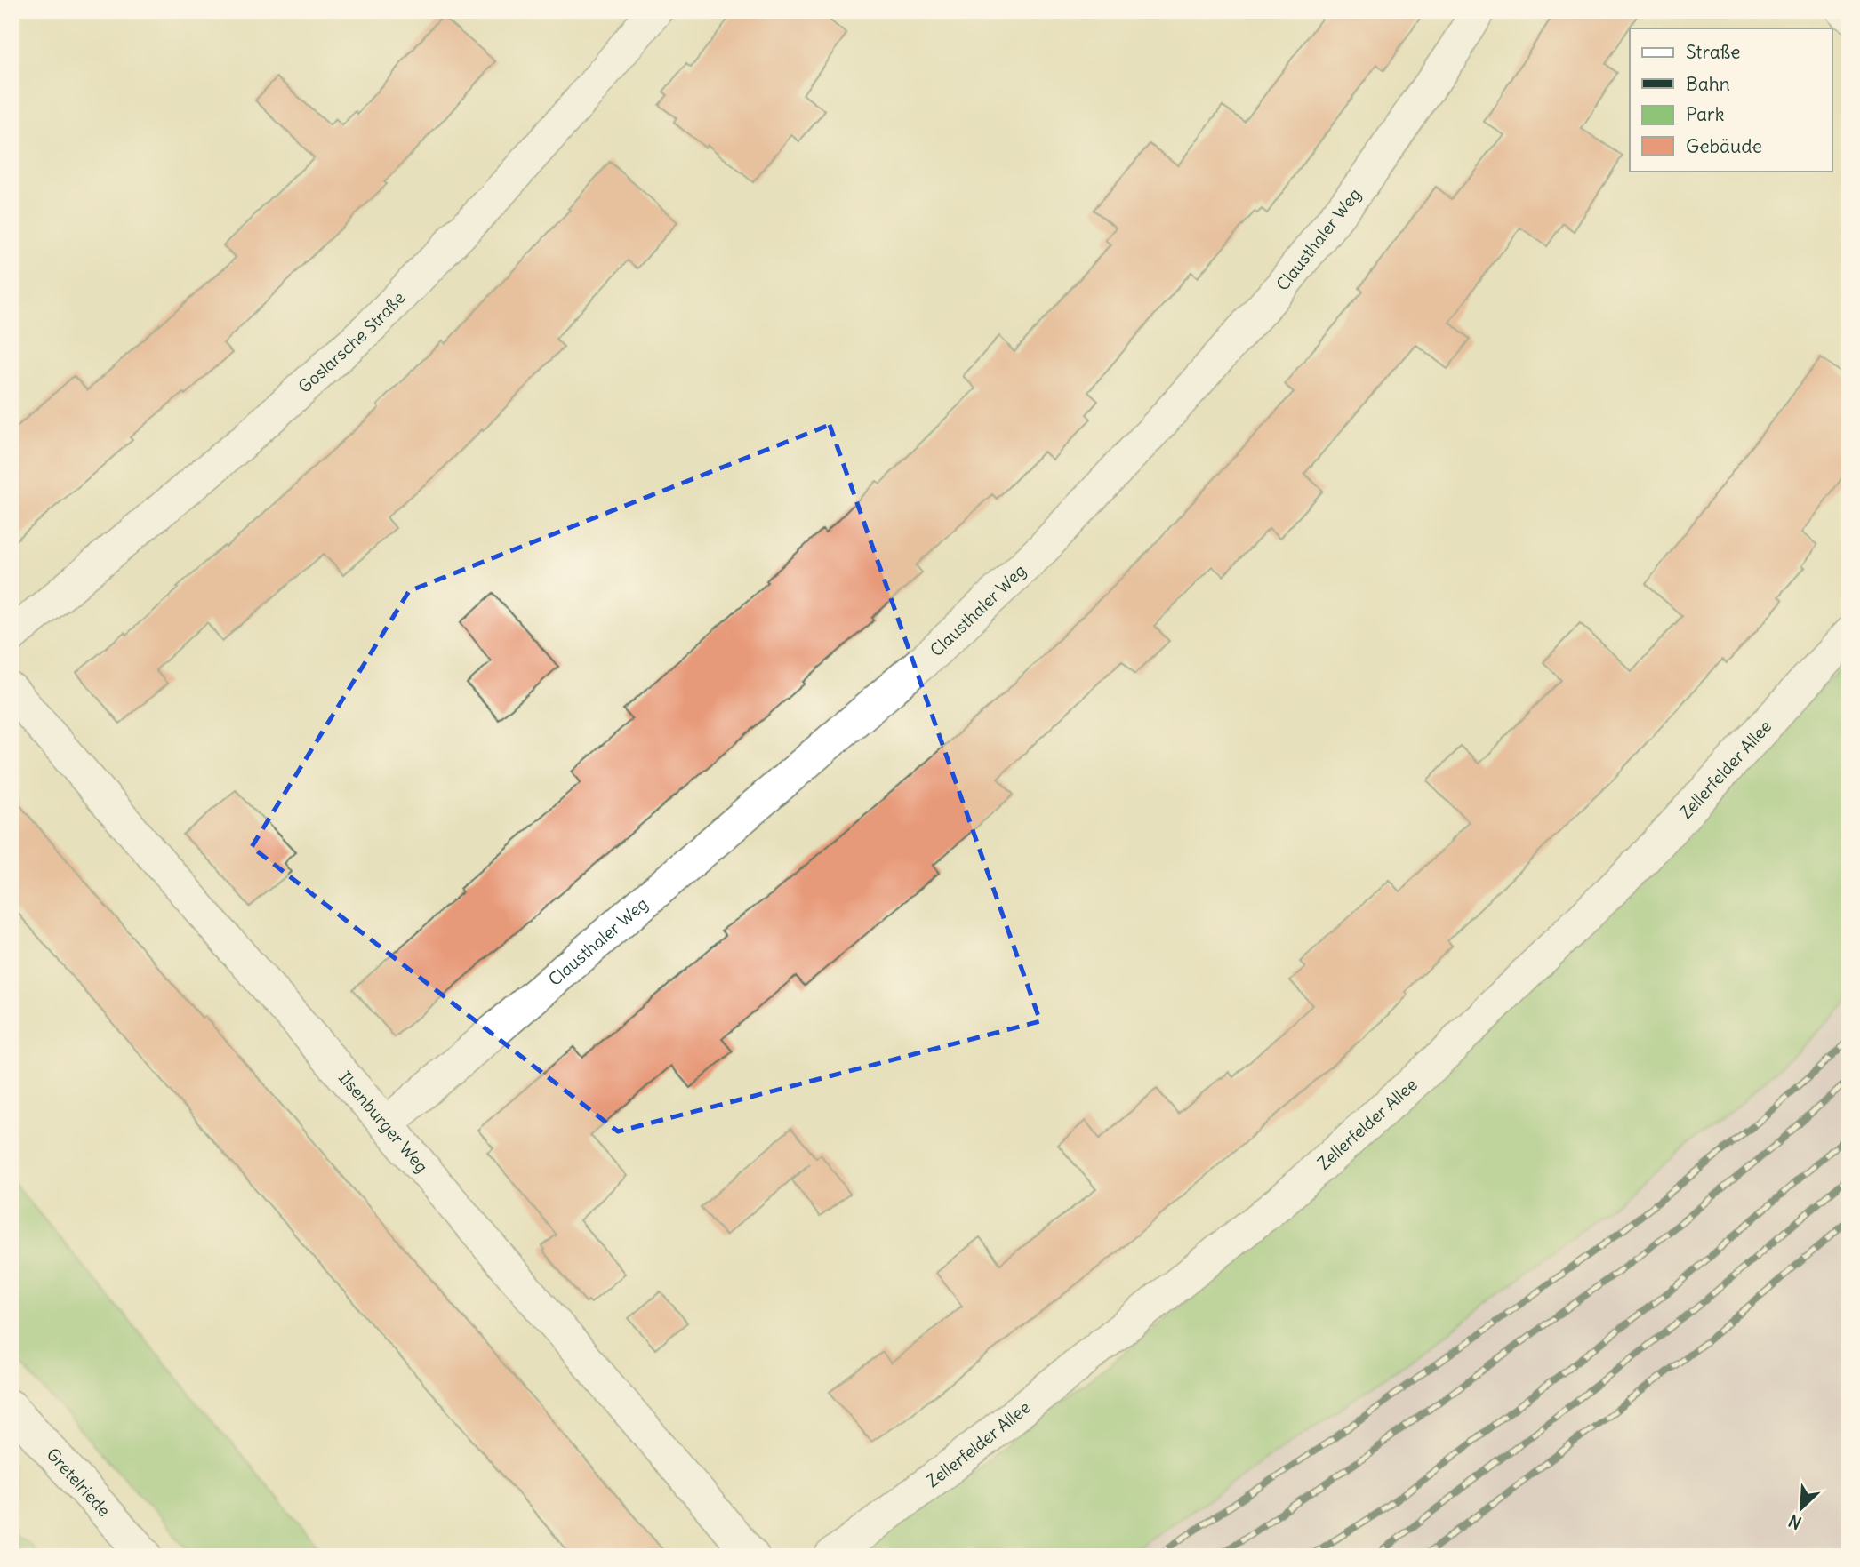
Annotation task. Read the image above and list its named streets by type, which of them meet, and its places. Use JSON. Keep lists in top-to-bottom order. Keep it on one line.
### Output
{"streets":{"street":["Clausthaler Weg","Goslarsche Straße","Zellerfelder Allee","Ilsenburger Weg","Gretelriede"]},"crossings":[["Clausthaler Weg","Ilsenburger Weg"]],"legend":["Straße","Bahn","Park","Gebäude"],"north":"bottom left"}
